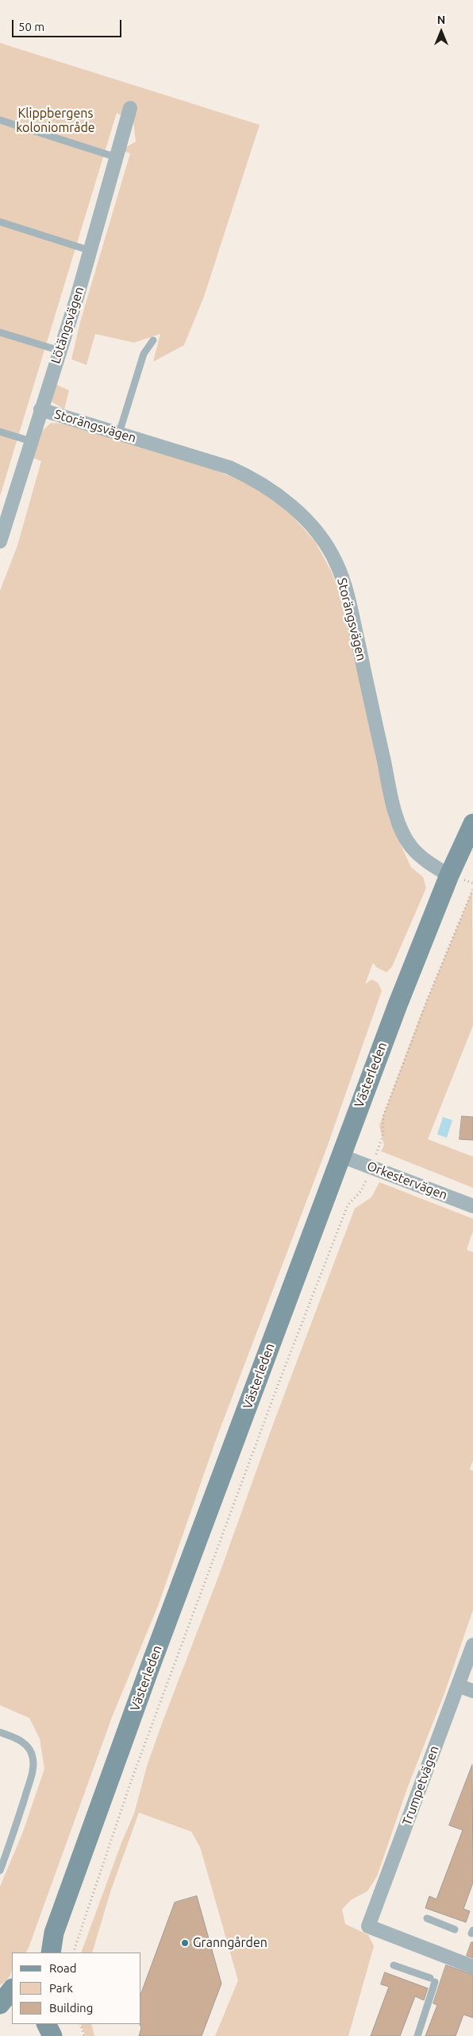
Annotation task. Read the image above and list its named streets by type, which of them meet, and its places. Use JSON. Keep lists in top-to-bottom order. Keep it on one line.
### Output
{"streets":{"main road":["Västerleden"],"street":["Lötängsvägen","Storängsvägen","Orkestervägen","Trumpetvägen"]},"crossings":[["Lötängsvägen","Storängsvägen"],["Storängsvägen","Västerleden"],["Västerleden","Orkestervägen"]],"parks":["Klippbergens koloniområde"],"places":["Granngården"],"legend":["Road","Park","Building"],"scale_bar":"50 m","north":"top"}
